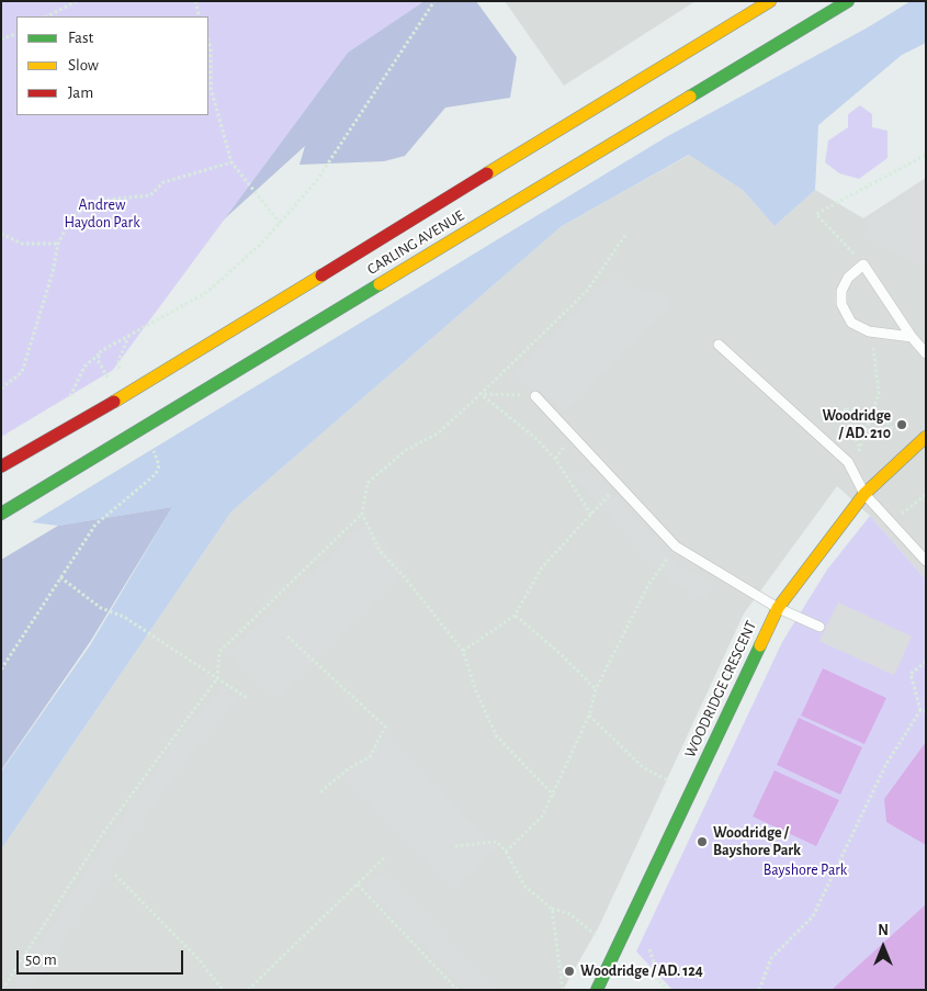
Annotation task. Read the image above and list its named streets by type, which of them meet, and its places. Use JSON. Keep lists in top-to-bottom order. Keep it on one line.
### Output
{"streets":{"main road":["CARLING AVENUE","WOODRIDGE CRESCENT"]},"parks":["Andrew Haydon Park","Bayshore Park"],"places":["Woodridge / AD. 210","Woodridge / Bayshore Park","Woodridge / AD. 124"],"legend":["Fast","Slow","Jam"],"scale_bar":"50 m","north":"top"}
